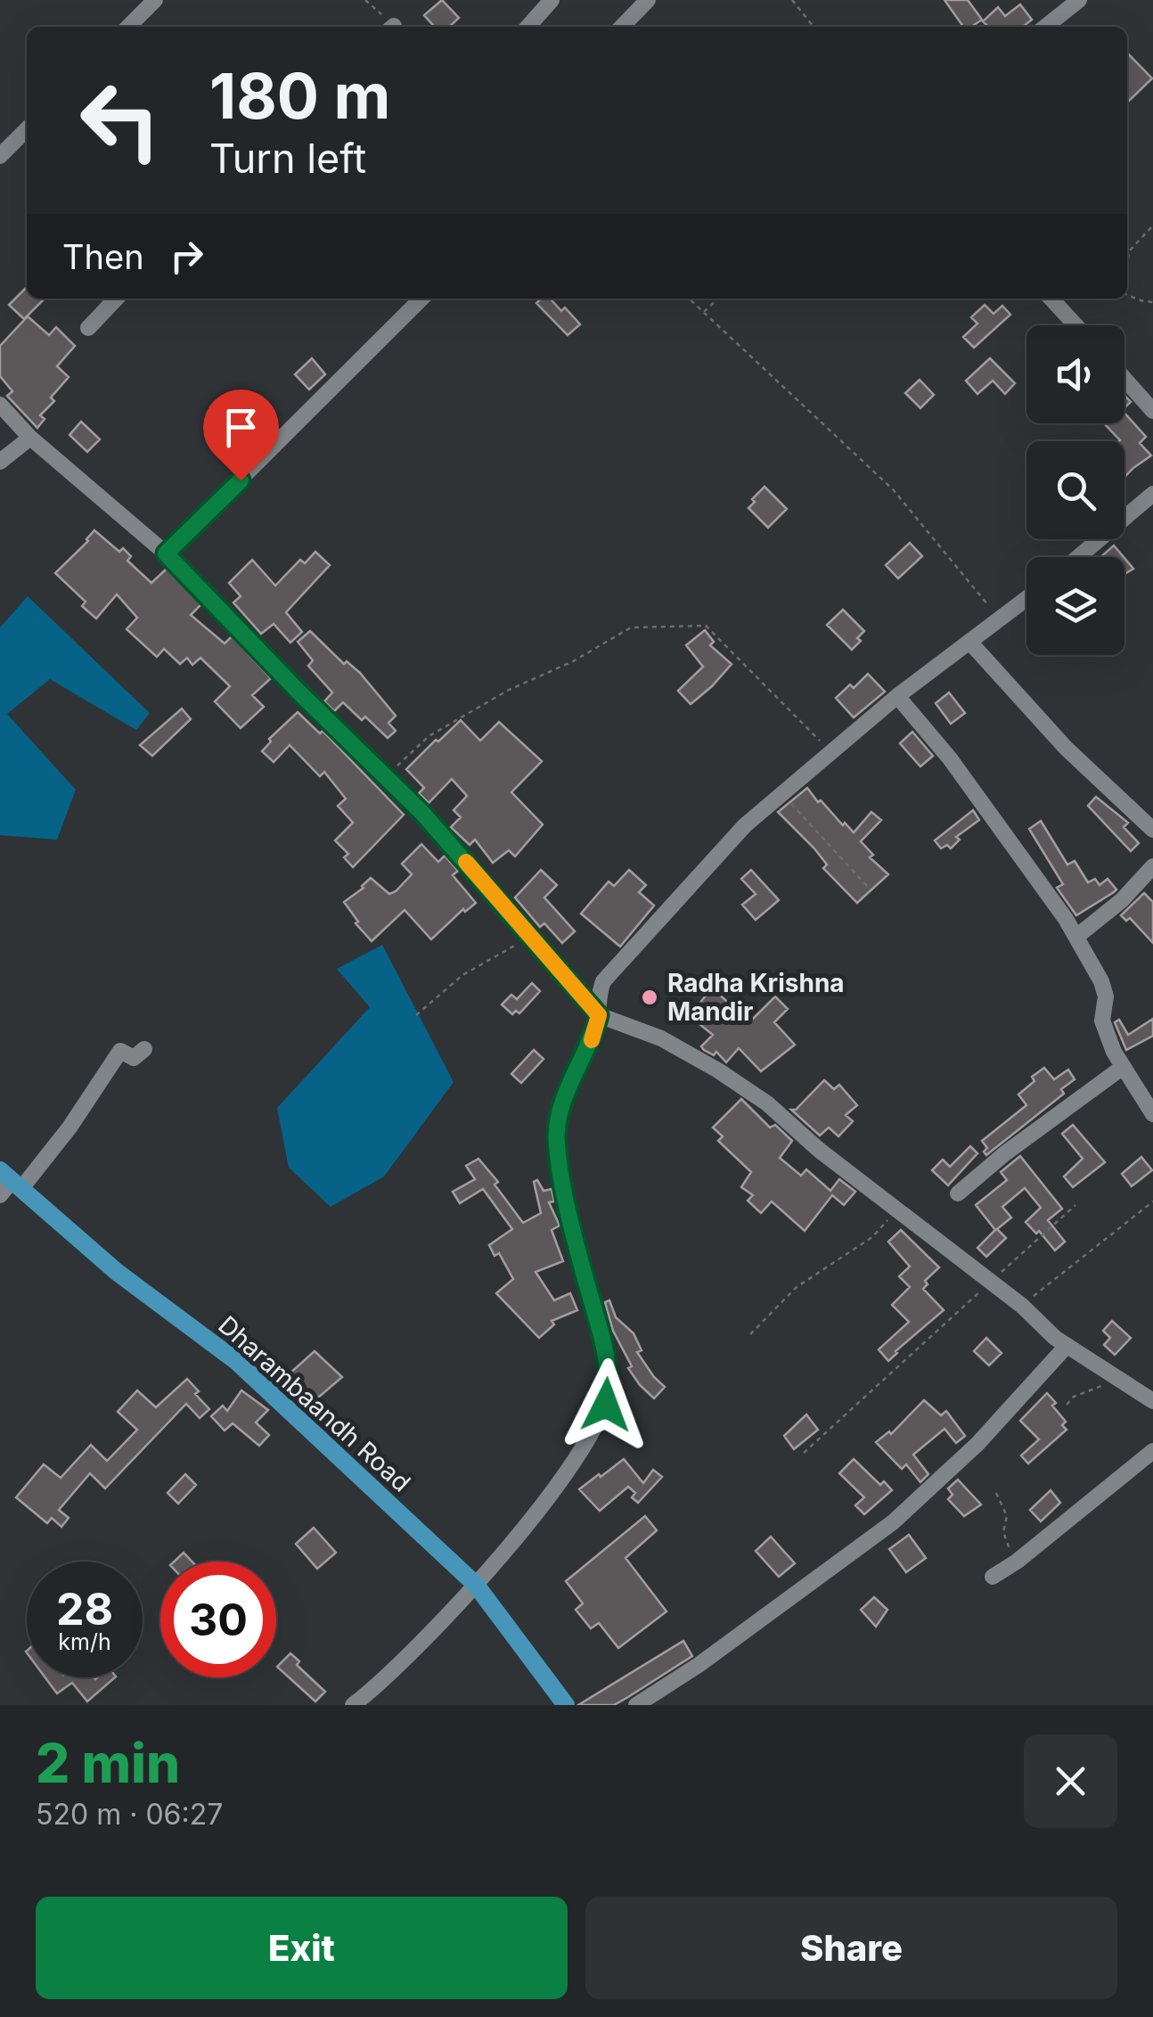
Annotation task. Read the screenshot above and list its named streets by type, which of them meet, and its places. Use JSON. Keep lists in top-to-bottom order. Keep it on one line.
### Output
{"streets":{"main road":["Dharambaandh Road"]},"places":["Radha Krishna Mandir"],"page":{"turn":["180 m","Turn left"],"then":"Then","speed":"28 km/h","limit":"30","heading":["2 min","520 m · 06:27"],"buttons":["Exit","Share"]}}
